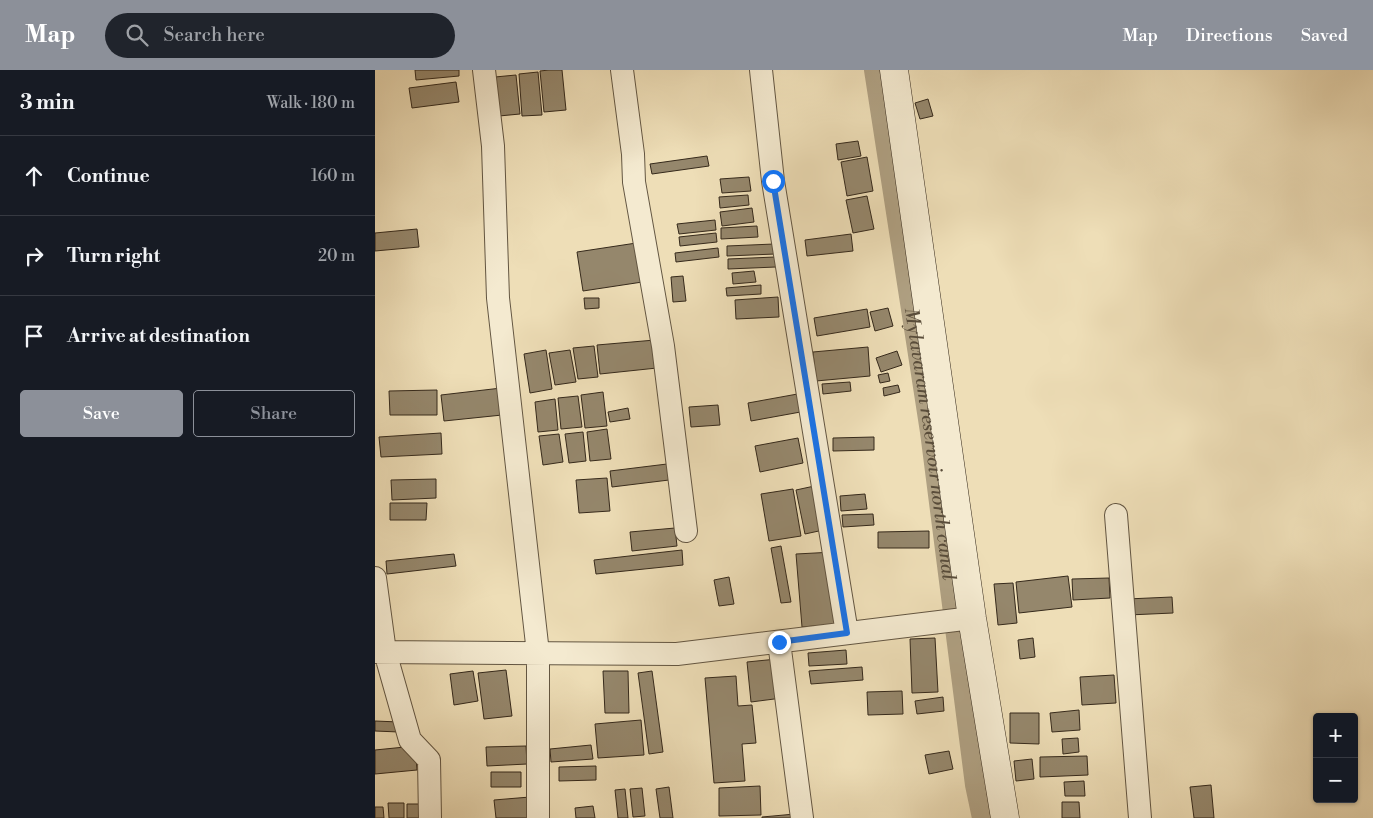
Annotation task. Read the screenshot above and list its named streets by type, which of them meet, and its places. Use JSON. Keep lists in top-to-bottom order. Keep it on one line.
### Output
{"water":["Mylavaram reservoir north canal"],"page":{"header":"Map","search":"Search here","nav":["Map","Directions","Saved"],"heading":["3 min","Walk · 180 m"],"list":[["Continue","160 m"],["Turn right","20 m"],"Arrive at destination"],"buttons":["Save","Share"],"map_buttons":["+","−"]}}
